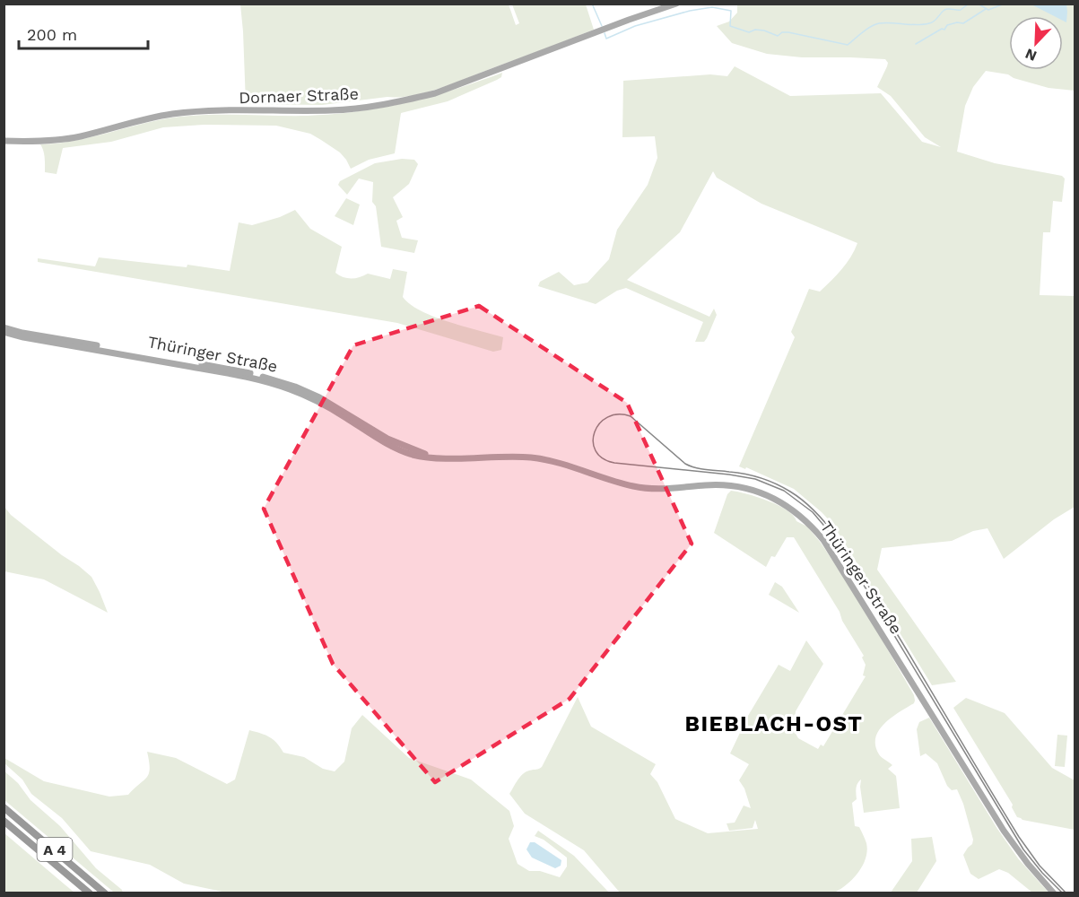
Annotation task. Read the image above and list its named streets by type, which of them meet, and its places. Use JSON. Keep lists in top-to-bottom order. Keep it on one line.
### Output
{"streets":{"highway":["A 4"],"main road":["Dornaer Straße","Thüringer Straße"]},"districts":["BIEBLACH-OST"],"scale_bar":"200 m","north":"bottom left"}
